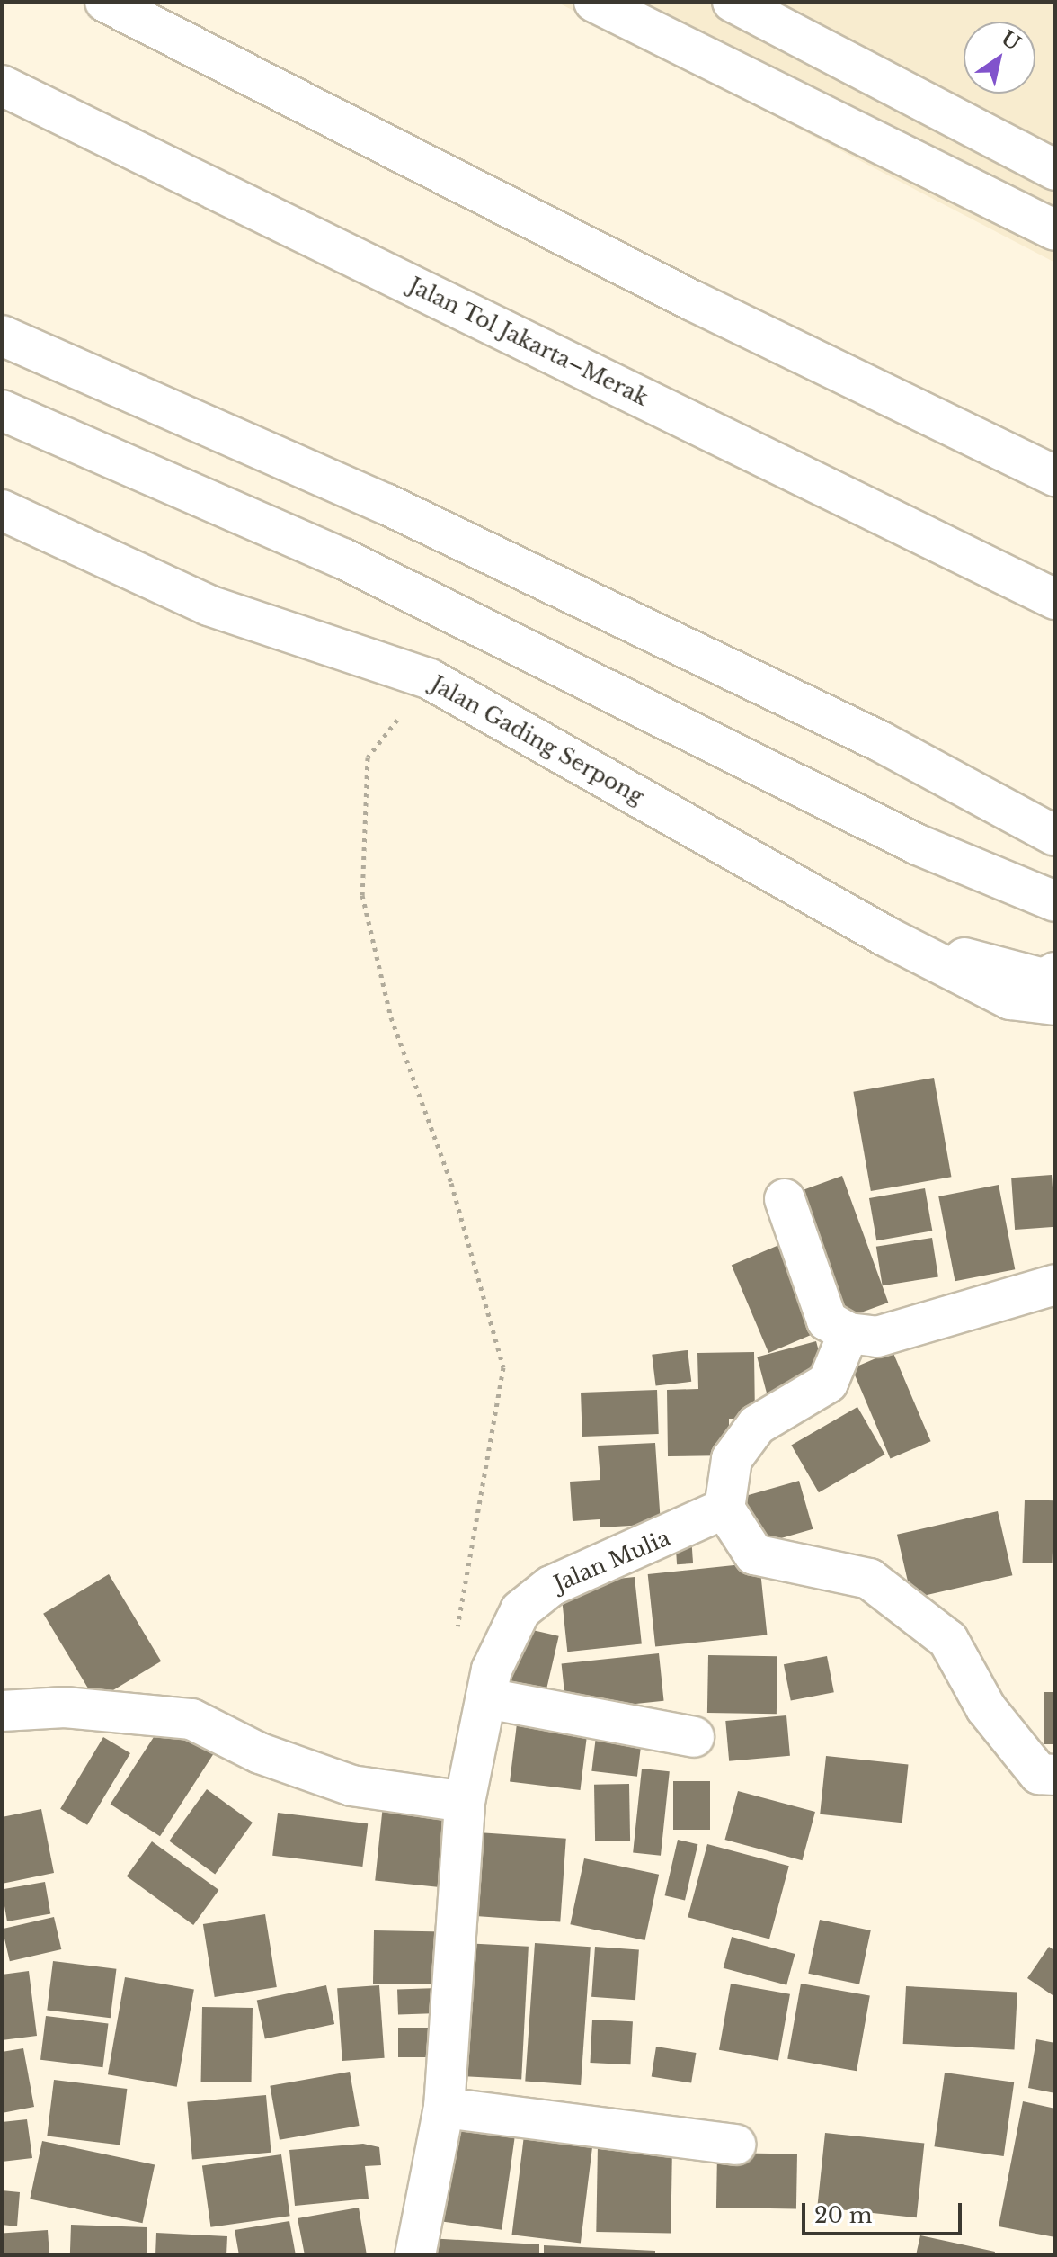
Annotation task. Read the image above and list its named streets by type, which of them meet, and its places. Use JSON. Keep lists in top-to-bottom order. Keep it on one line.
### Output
{"streets":{"main road":["Jalan Tol Jakarta–Merak","Jalan Gading Serpong","Jalan Mulia"]},"scale_bar":"20 m","north":"top right"}
